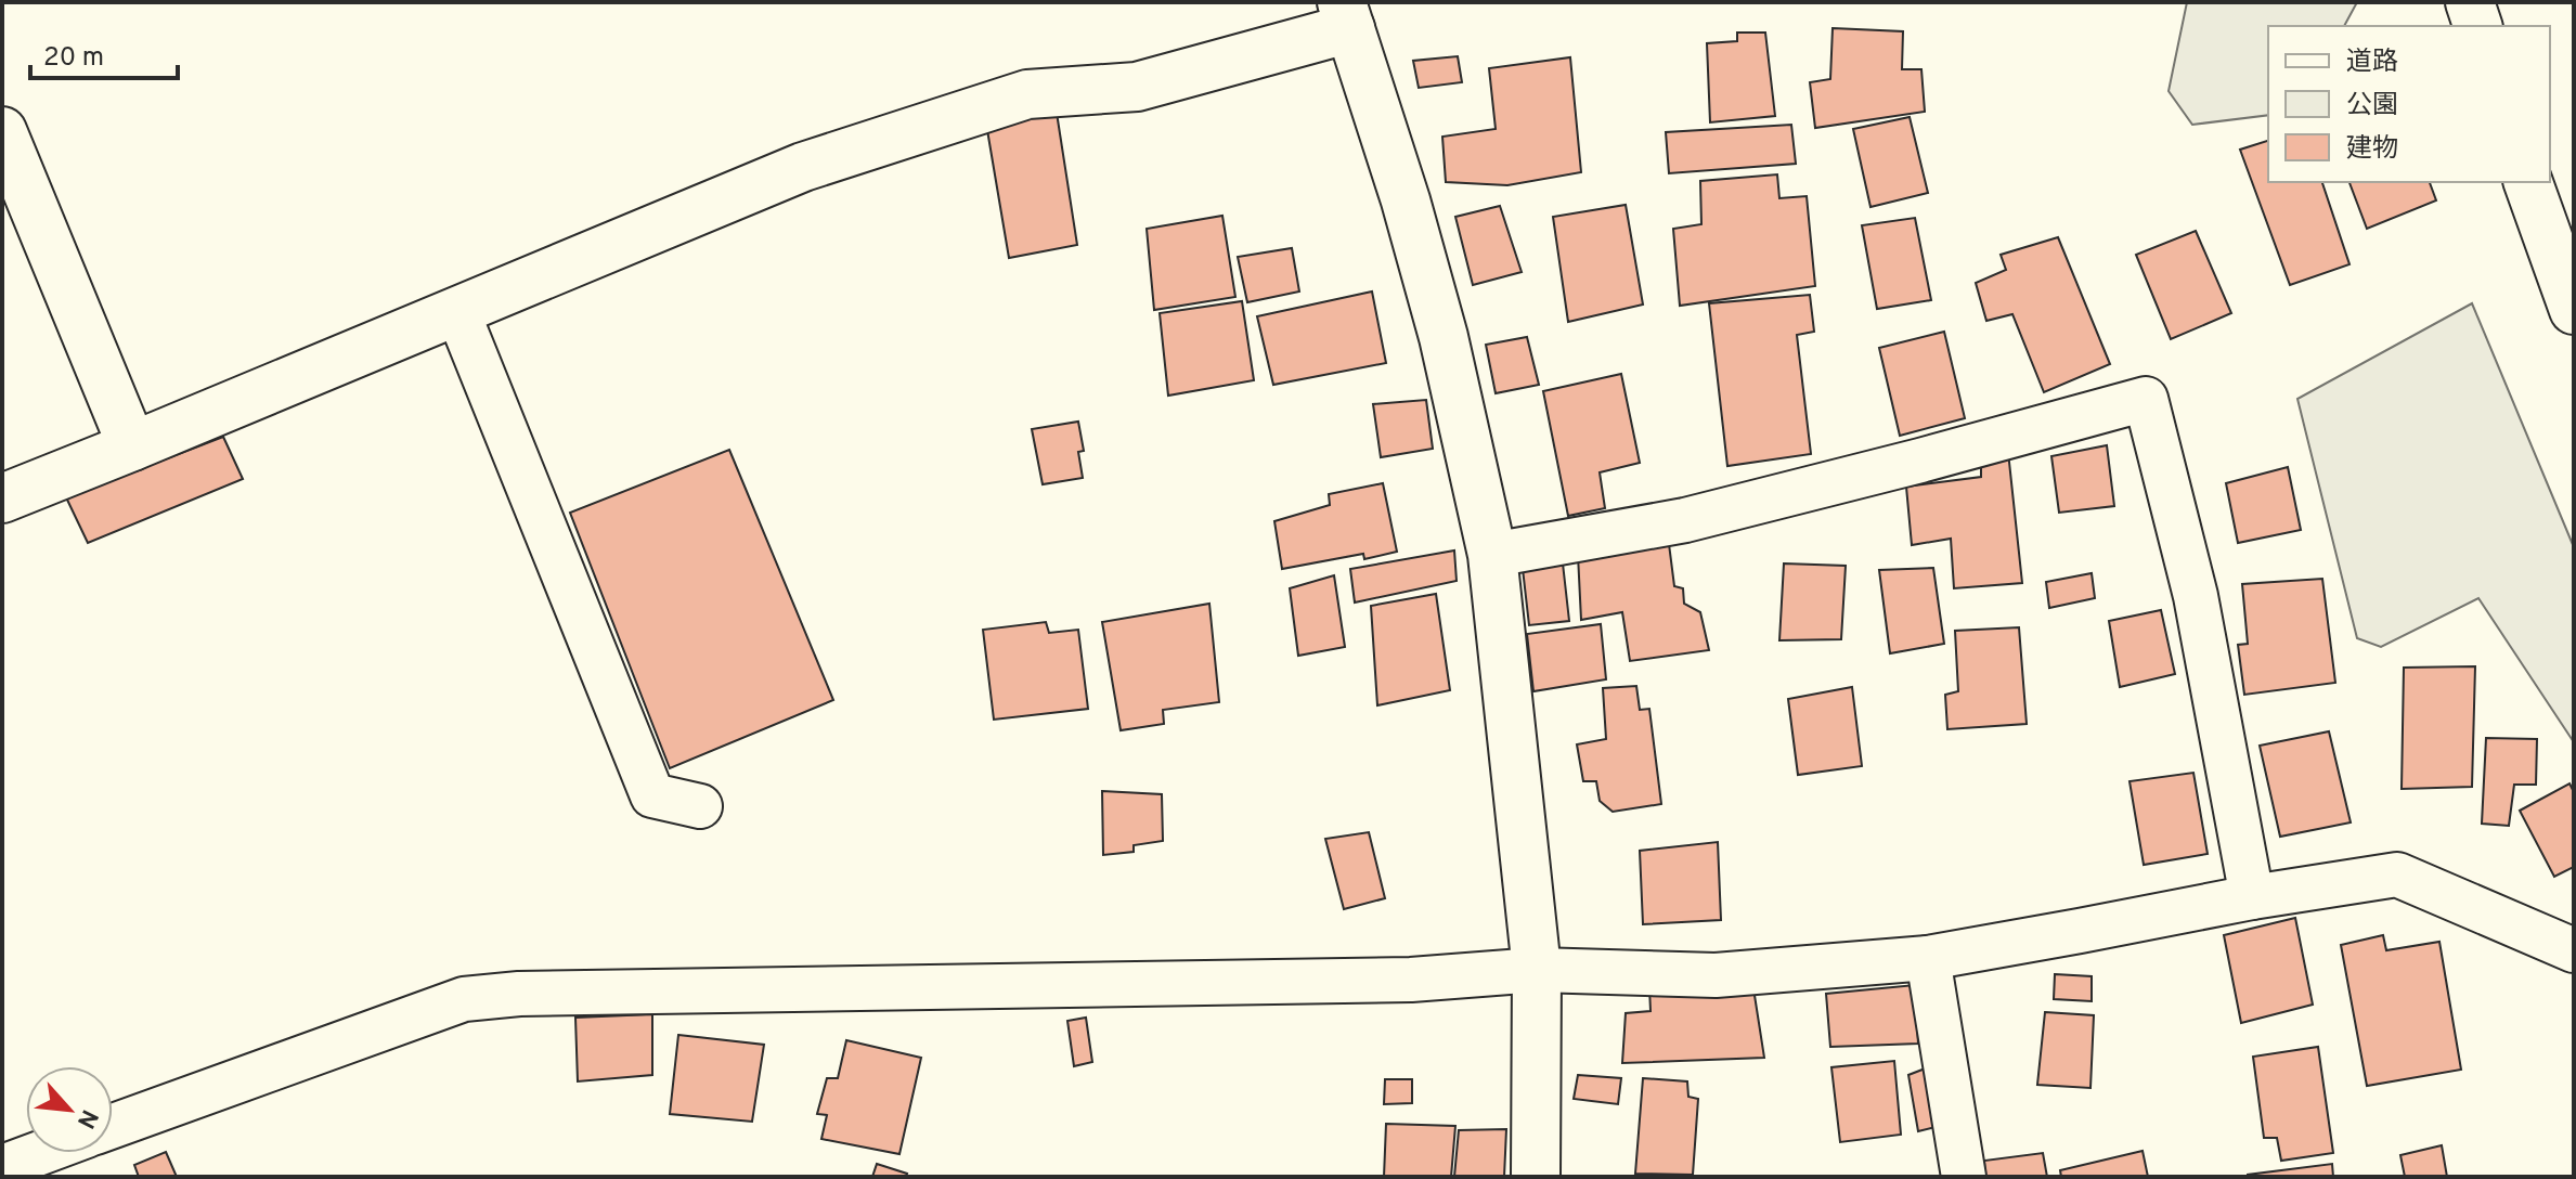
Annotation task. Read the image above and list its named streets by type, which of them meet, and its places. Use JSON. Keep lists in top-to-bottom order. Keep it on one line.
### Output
{"legend":["道路","公園","建物"],"scale_bar":"20 m","north":"bottom right"}
